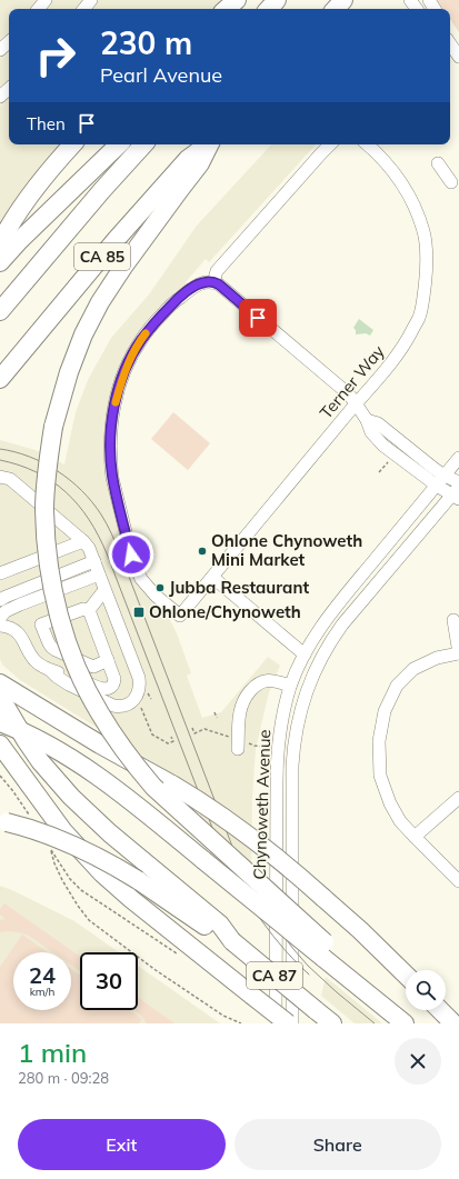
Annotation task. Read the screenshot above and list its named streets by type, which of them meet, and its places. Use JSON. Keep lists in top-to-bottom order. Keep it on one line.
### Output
{"streets":{"highway":["CA 85","CA 87"],"street":["Terner Way","Chynoweth Avenue"]},"places":{"other":["Ohlone Chynoweth Mini Market","Jubba Restaurant"],"transit":["Ohlone/Chynoweth"]},"page":{"turn":["230 m","Pearl Avenue"],"then":"Then","speed":"24 km/h","limit":"30","heading":["1 min","280 m · 09:28"],"buttons":["Exit","Share"]}}
